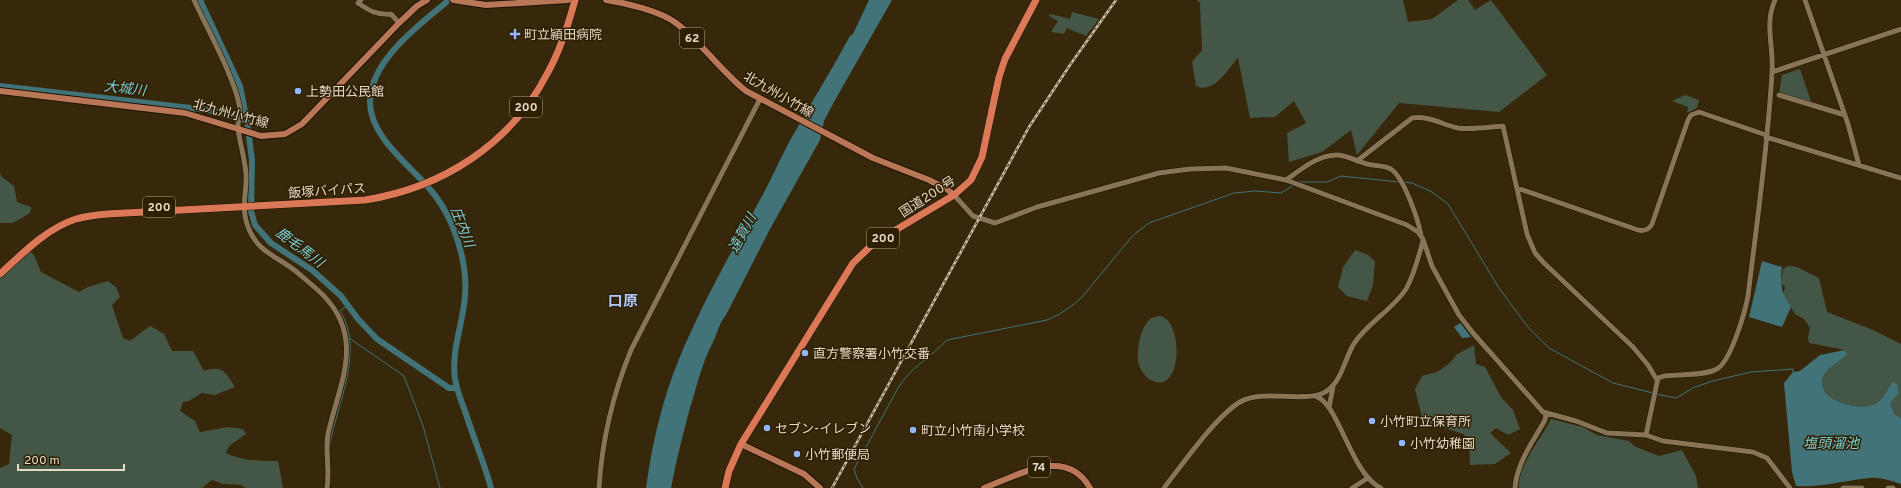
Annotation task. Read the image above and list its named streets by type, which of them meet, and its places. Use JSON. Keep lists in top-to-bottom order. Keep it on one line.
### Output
{"streets":{"highway":["200","国道200号"],"main road":["62","北九州小竹線","74"]},"crossings":[["北九州小竹線","国道200号"]],"districts":["口原"],"water":["大城川","庄内川","遠賀川","鹿毛馬川","塩頭溜池"],"places":{"health":["町立頴田病院"],"other":["上勢田公民館","直方警察署小竹交番","小竹町立保育所","セブン-イレブン","町立小竹南小学校","小竹幼稚園","小竹郵便局"]},"scale_bar":"200 m"}
